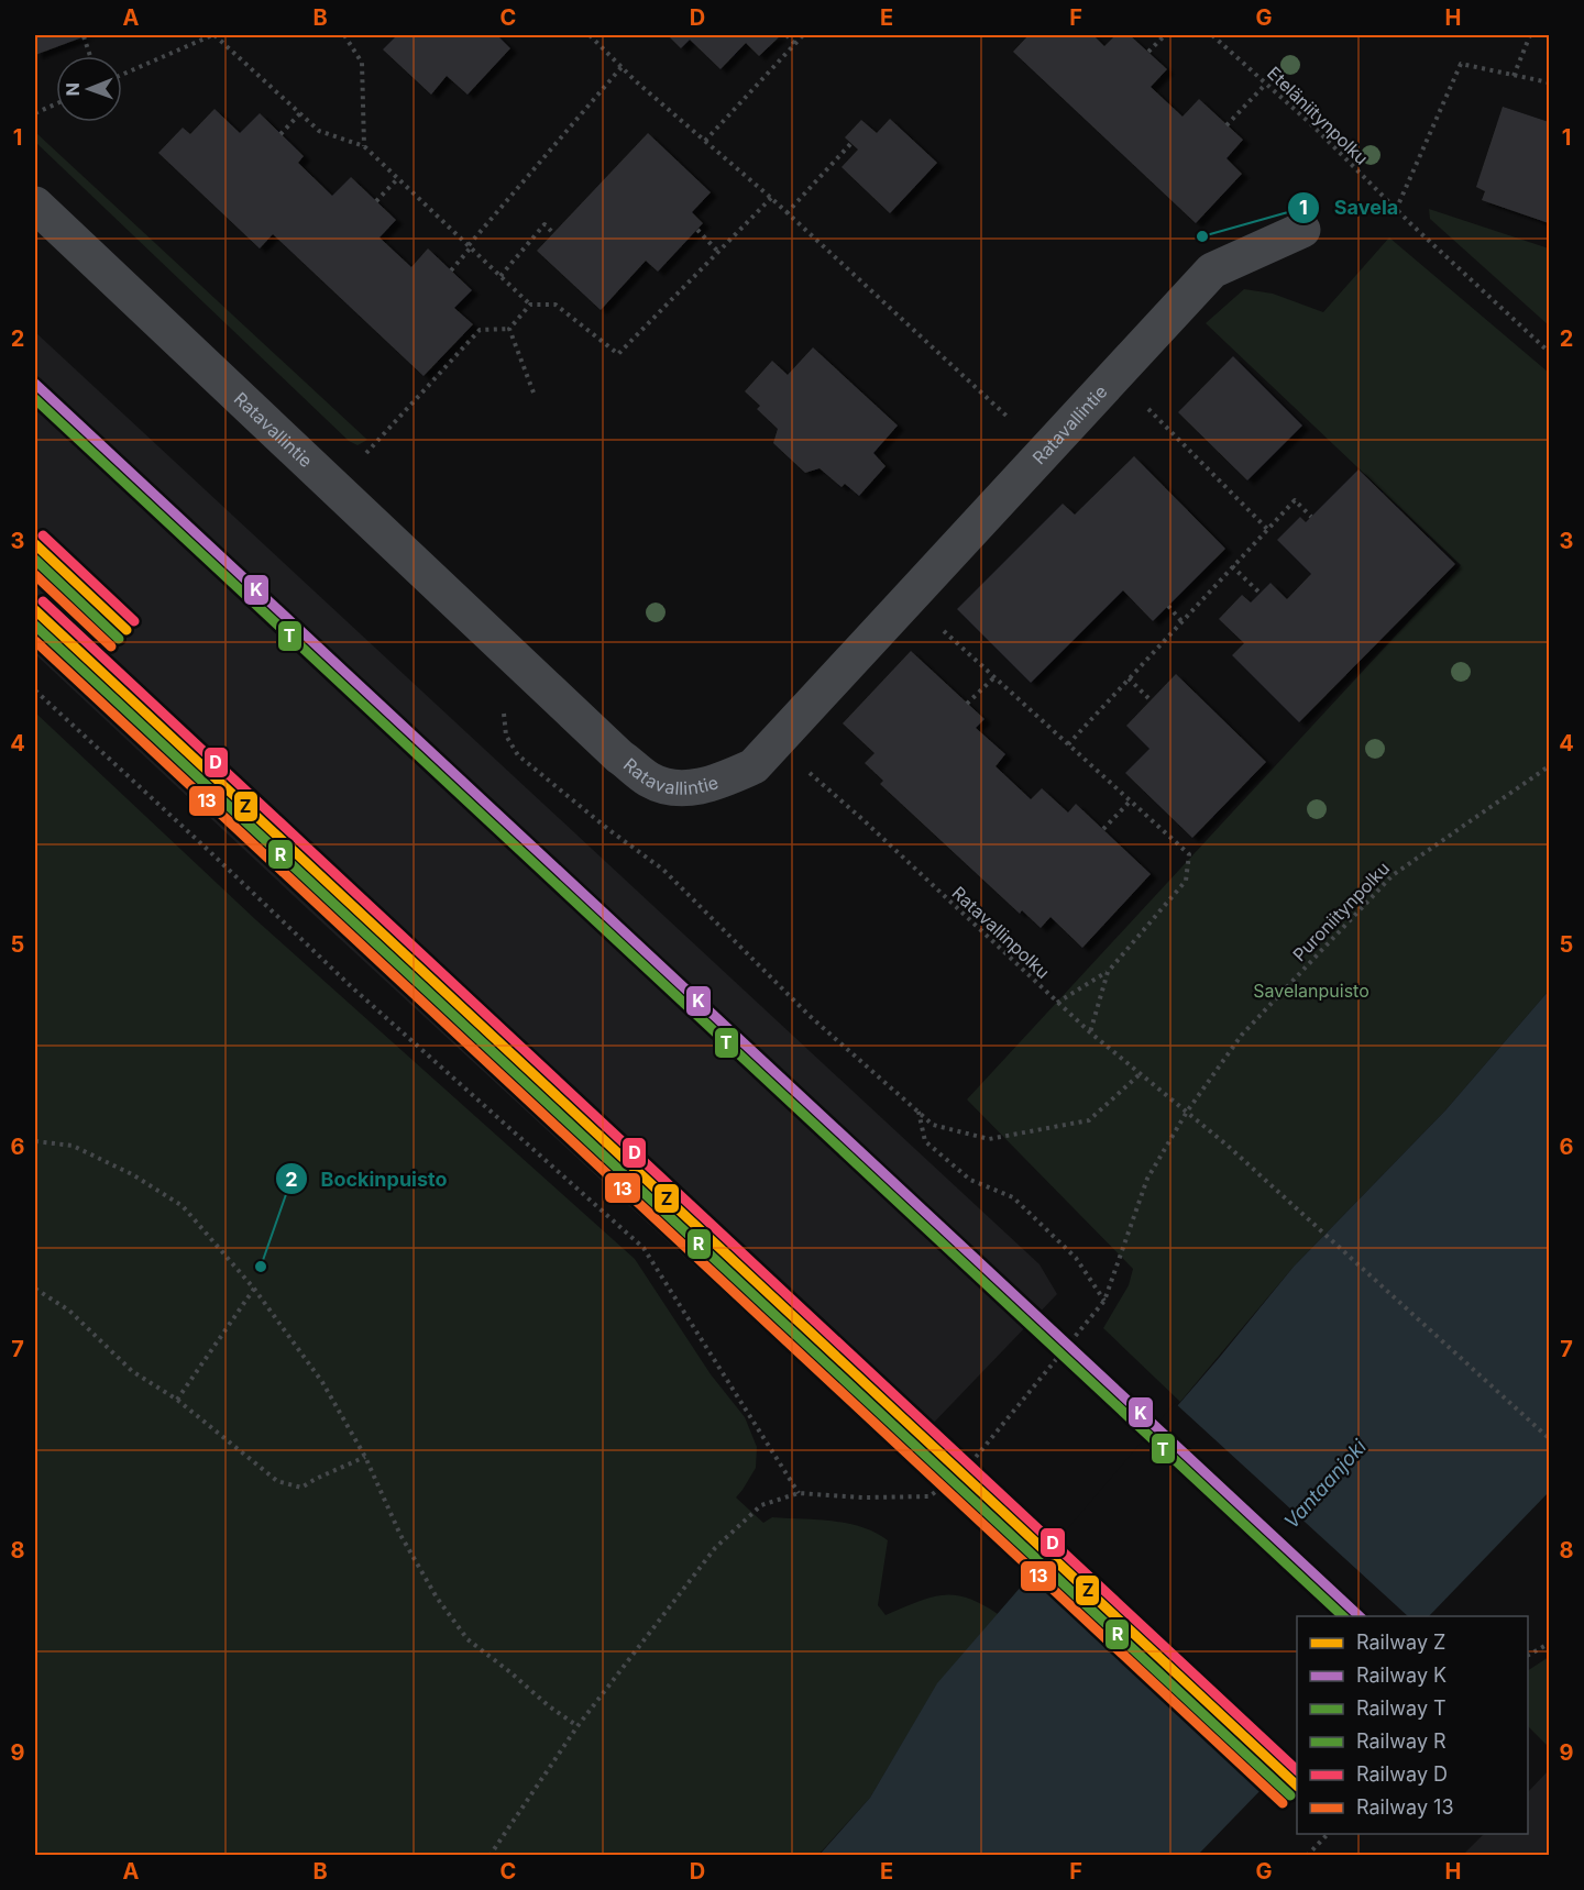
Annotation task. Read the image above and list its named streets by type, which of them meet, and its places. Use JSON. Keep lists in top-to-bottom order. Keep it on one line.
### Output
{"streets":{"street":["Ratavallintie"],"path":["Eteläniitynpolku","Puroniitynpolku","Ratavallinpolku"]},"crossings":[["Puroniitynpolku","Ratavallinpolku"]],"water":["Vantaanjoki"],"parks":["Savelanpuisto"],"places":["Savela","Bockinpuisto"],"lines":["rail line K","rail line T","rail line D","rail line Z","rail line R","rail line 13"],"legend":["Railway Z","Railway K","Railway T","Railway R","Railway D","Railway 13"],"north":"left","grid":{"columns":["A","B","C","D","E","F","G","H"],"rows":["1","2","3","4","5","6","7","8","9"]}}
